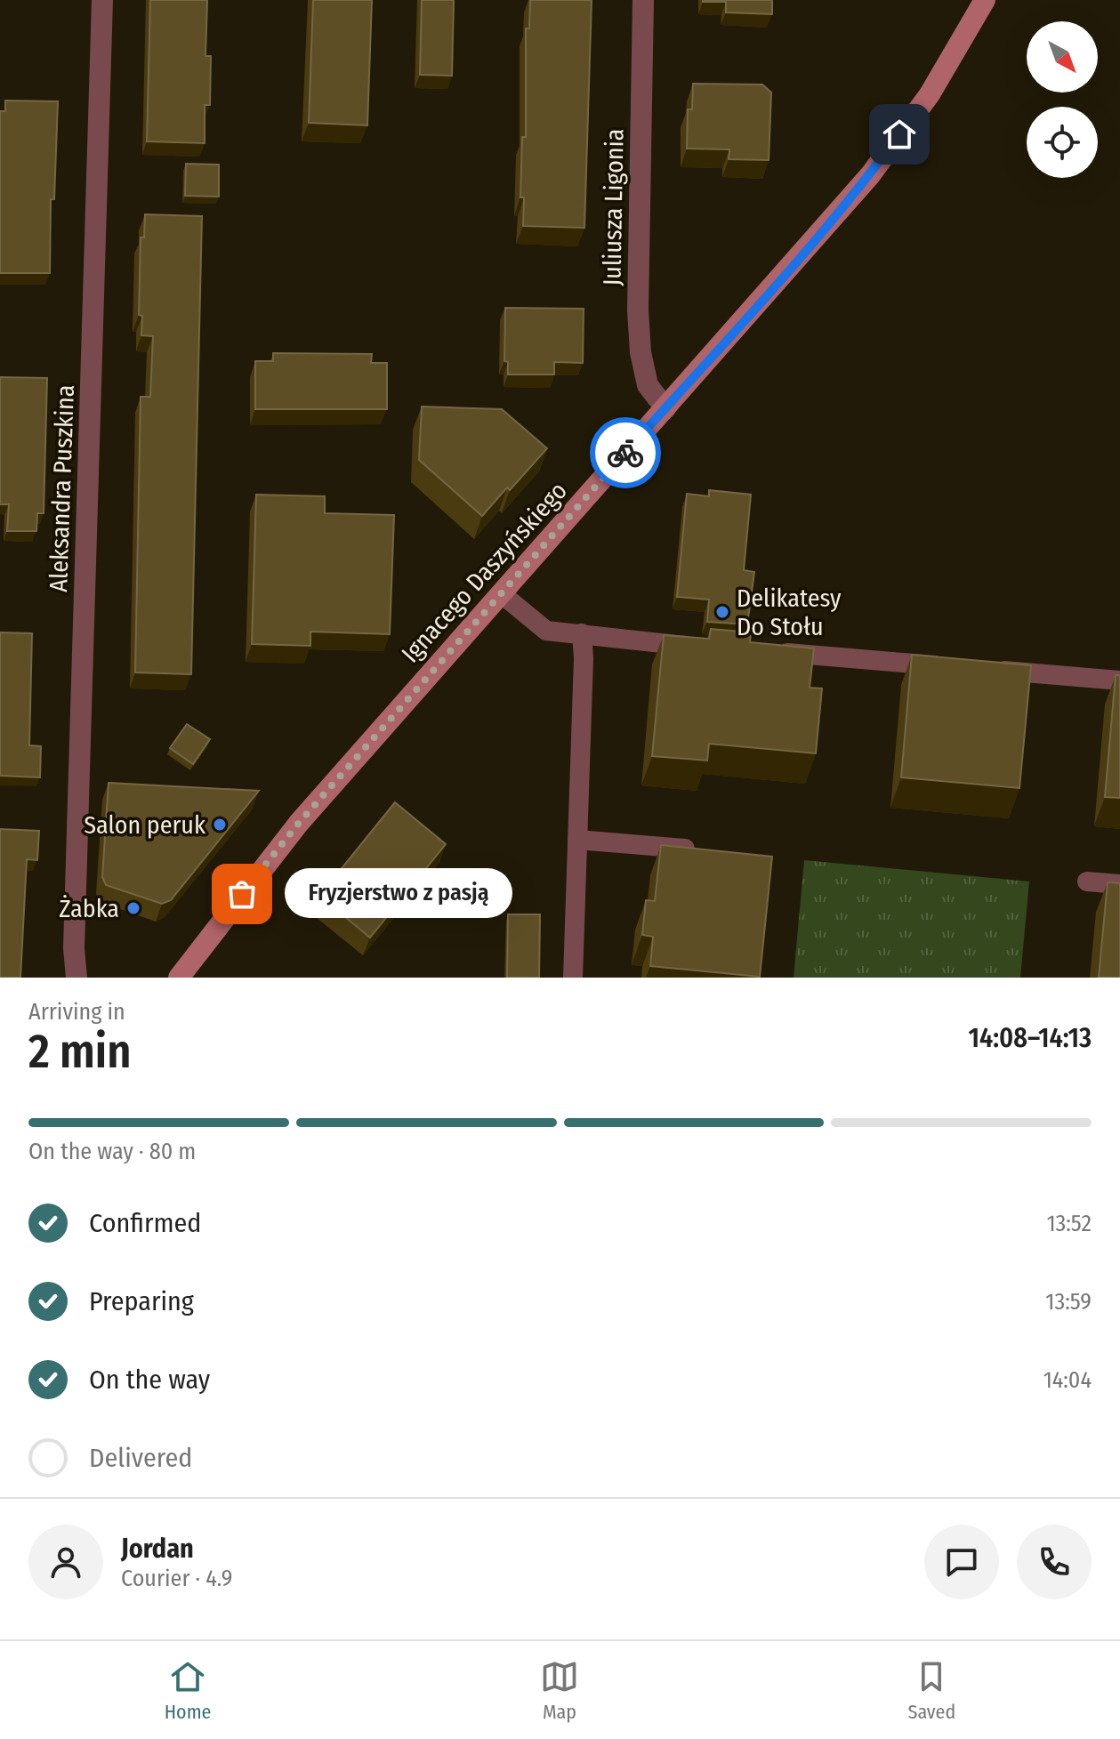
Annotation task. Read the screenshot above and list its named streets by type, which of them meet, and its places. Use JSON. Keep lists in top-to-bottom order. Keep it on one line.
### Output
{"streets":{"street":["Juliusza Ligonia","Aleksandra Puszkina","Ignacego Daszyńskiego"]},"crossings":[["Juliusza Ligonia","Ignacego Daszyńskiego"]],"places":["Delikatesy Do Stołu","Salon peruk","Fryzjerstwo z pasją","Żabka"],"north":"bottom right","page":{"bubble":"Fryzjerstwo z pasją","heading":["2 min","Arriving in","14:08–14:13"],"panel":["Jordan","Courier · 4.9"],"bar":"On the way · 80 m","list":[["Confirmed","13:52"],["Preparing","13:59"],["On the way","14:04"],"Delivered"],"tabs":["Home","Map","Saved"]}}
